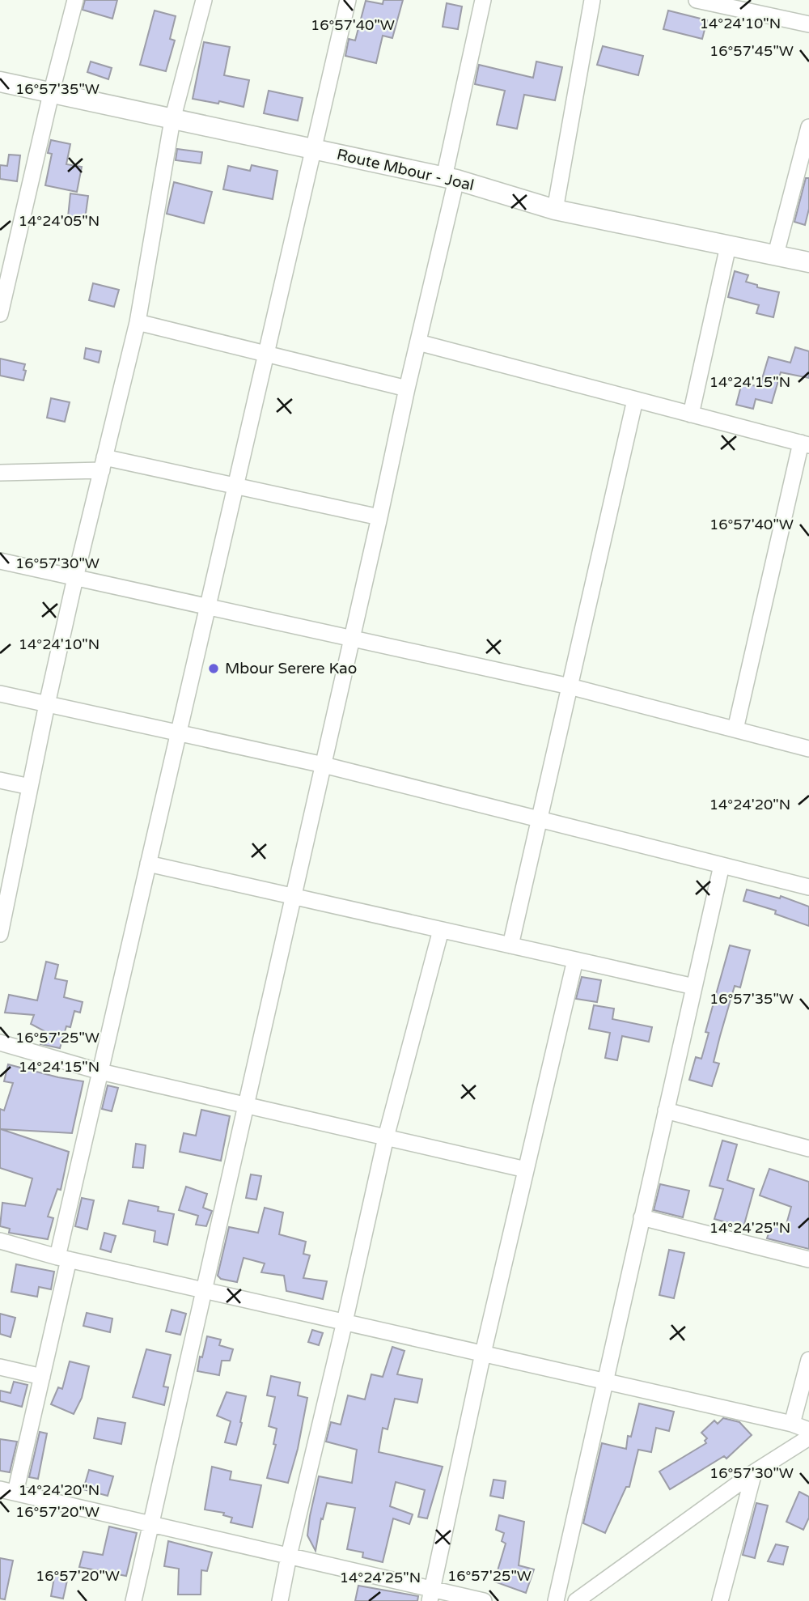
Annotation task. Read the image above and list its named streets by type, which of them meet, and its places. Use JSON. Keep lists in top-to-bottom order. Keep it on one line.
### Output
{"streets":{"main road":["Route Mbour - Joal"]},"places":["Mbour Serere Kao"],"coordinates":["14°24'10\"N","16°57'40\"W","16°57'45\"W","16°57'35\"W","14°24'05\"N","14°24'15\"N","16°57'30\"W","14°24'20\"N","16°57'25\"W","14°24'25\"N","16°57'20\"W"]}
